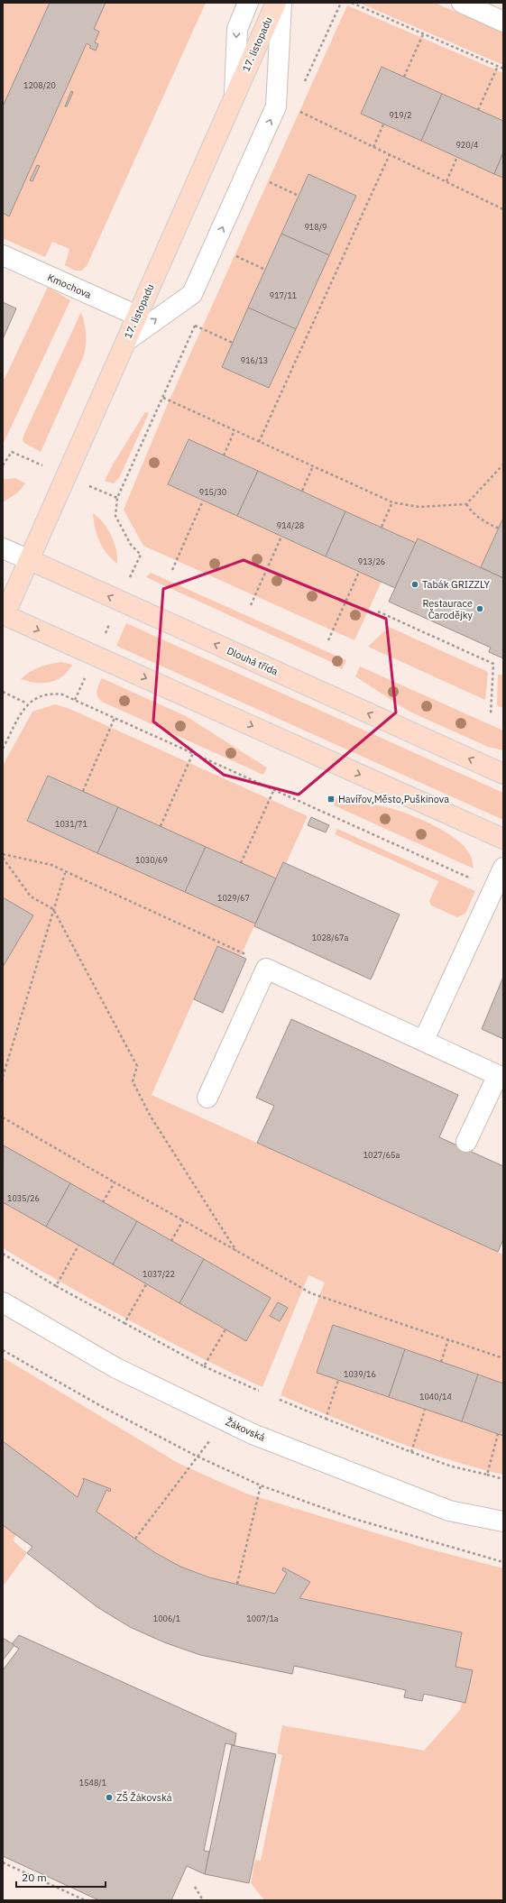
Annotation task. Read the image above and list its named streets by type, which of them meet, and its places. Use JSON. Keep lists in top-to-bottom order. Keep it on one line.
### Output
{"streets":{"main road":["17. listopadu","Dlouhá třída"],"street":["Kmochova","Žákovská"]},"crossings":[["17. listopadu","Kmochova"],["17. listopadu","Dlouhá třída"]],"one_way":["Dlouhá třída"],"places":{"other":["Tabák GRIZZLY","Restaurace Čarodějky","ZŠ Žákovská"],"transit":["Havířov,Město,Puškinova"]},"house_numbers":["1208/20","919/2","920/4","918/9","917/11","916/13","915/30","914/28","913/26","1031/71","1030/69","1029/67","1028/67a","1027/65a","1035/26","1037/22","1039/16","1040/14","1006/1","1007/1a","1548/1"],"scale_bar":"20 m"}
